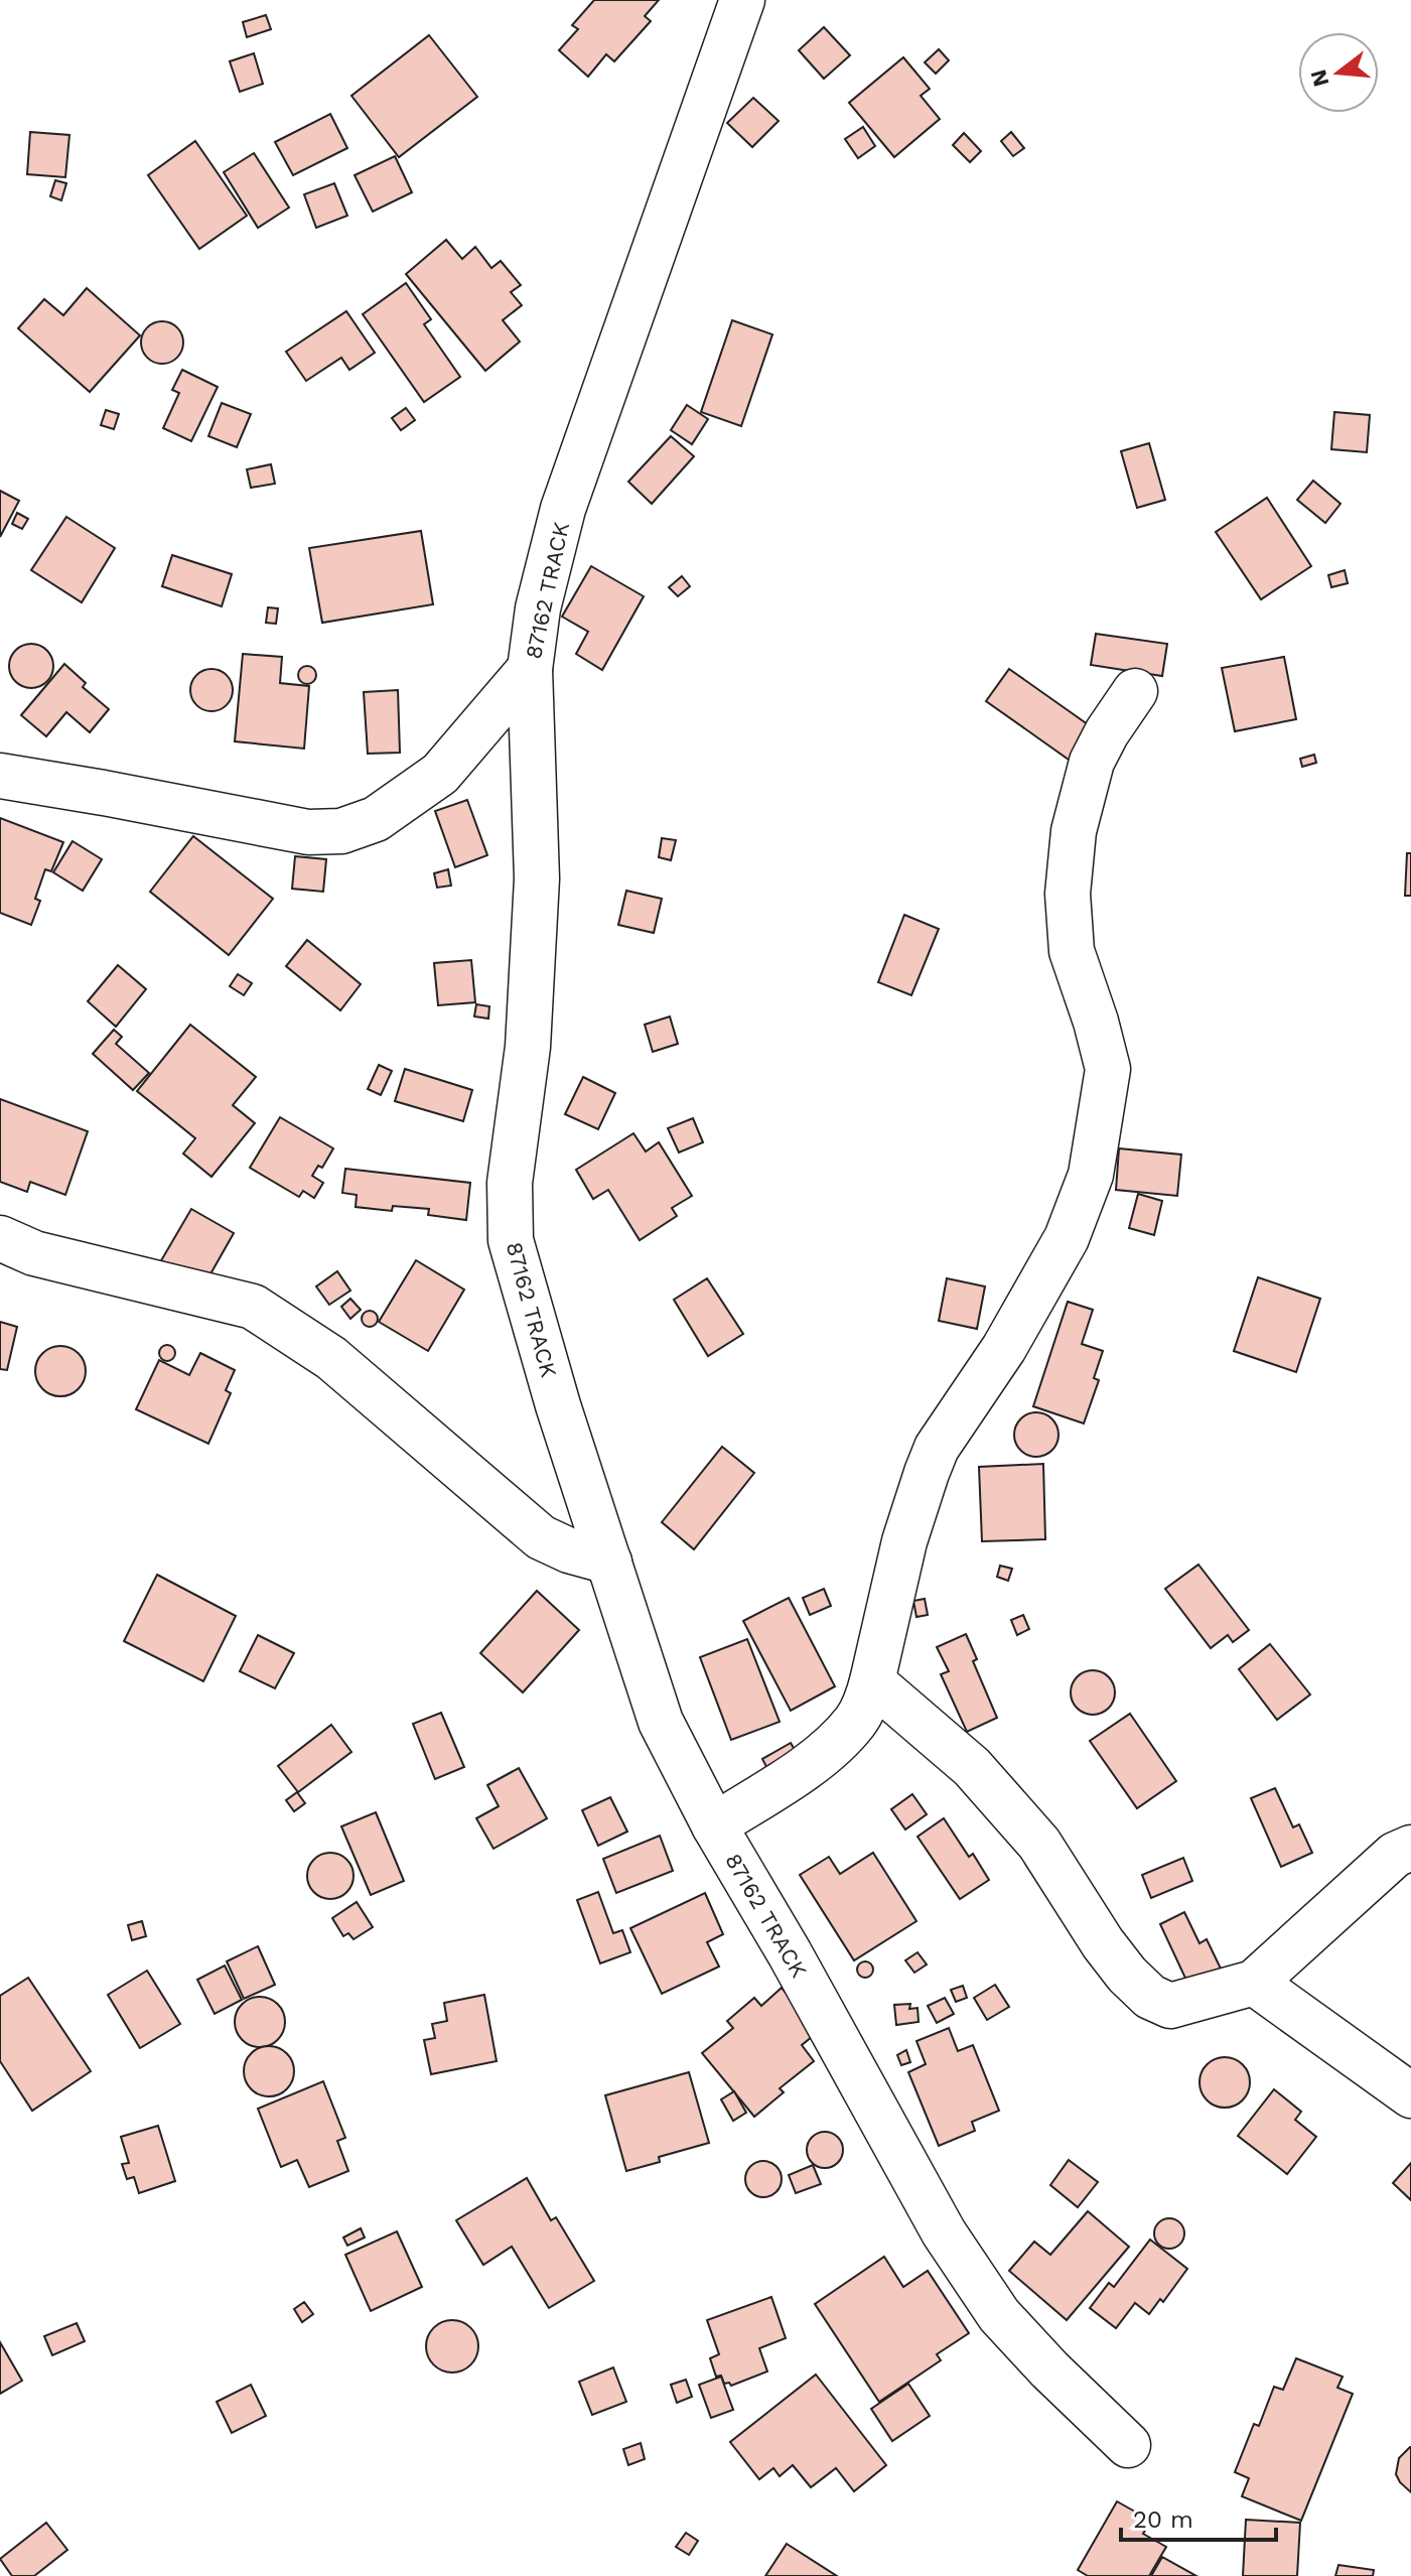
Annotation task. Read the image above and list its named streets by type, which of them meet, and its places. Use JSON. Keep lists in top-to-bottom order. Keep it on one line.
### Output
{"streets":{"street":["87162 TRACK"]},"scale_bar":"20 m","north":"left"}
